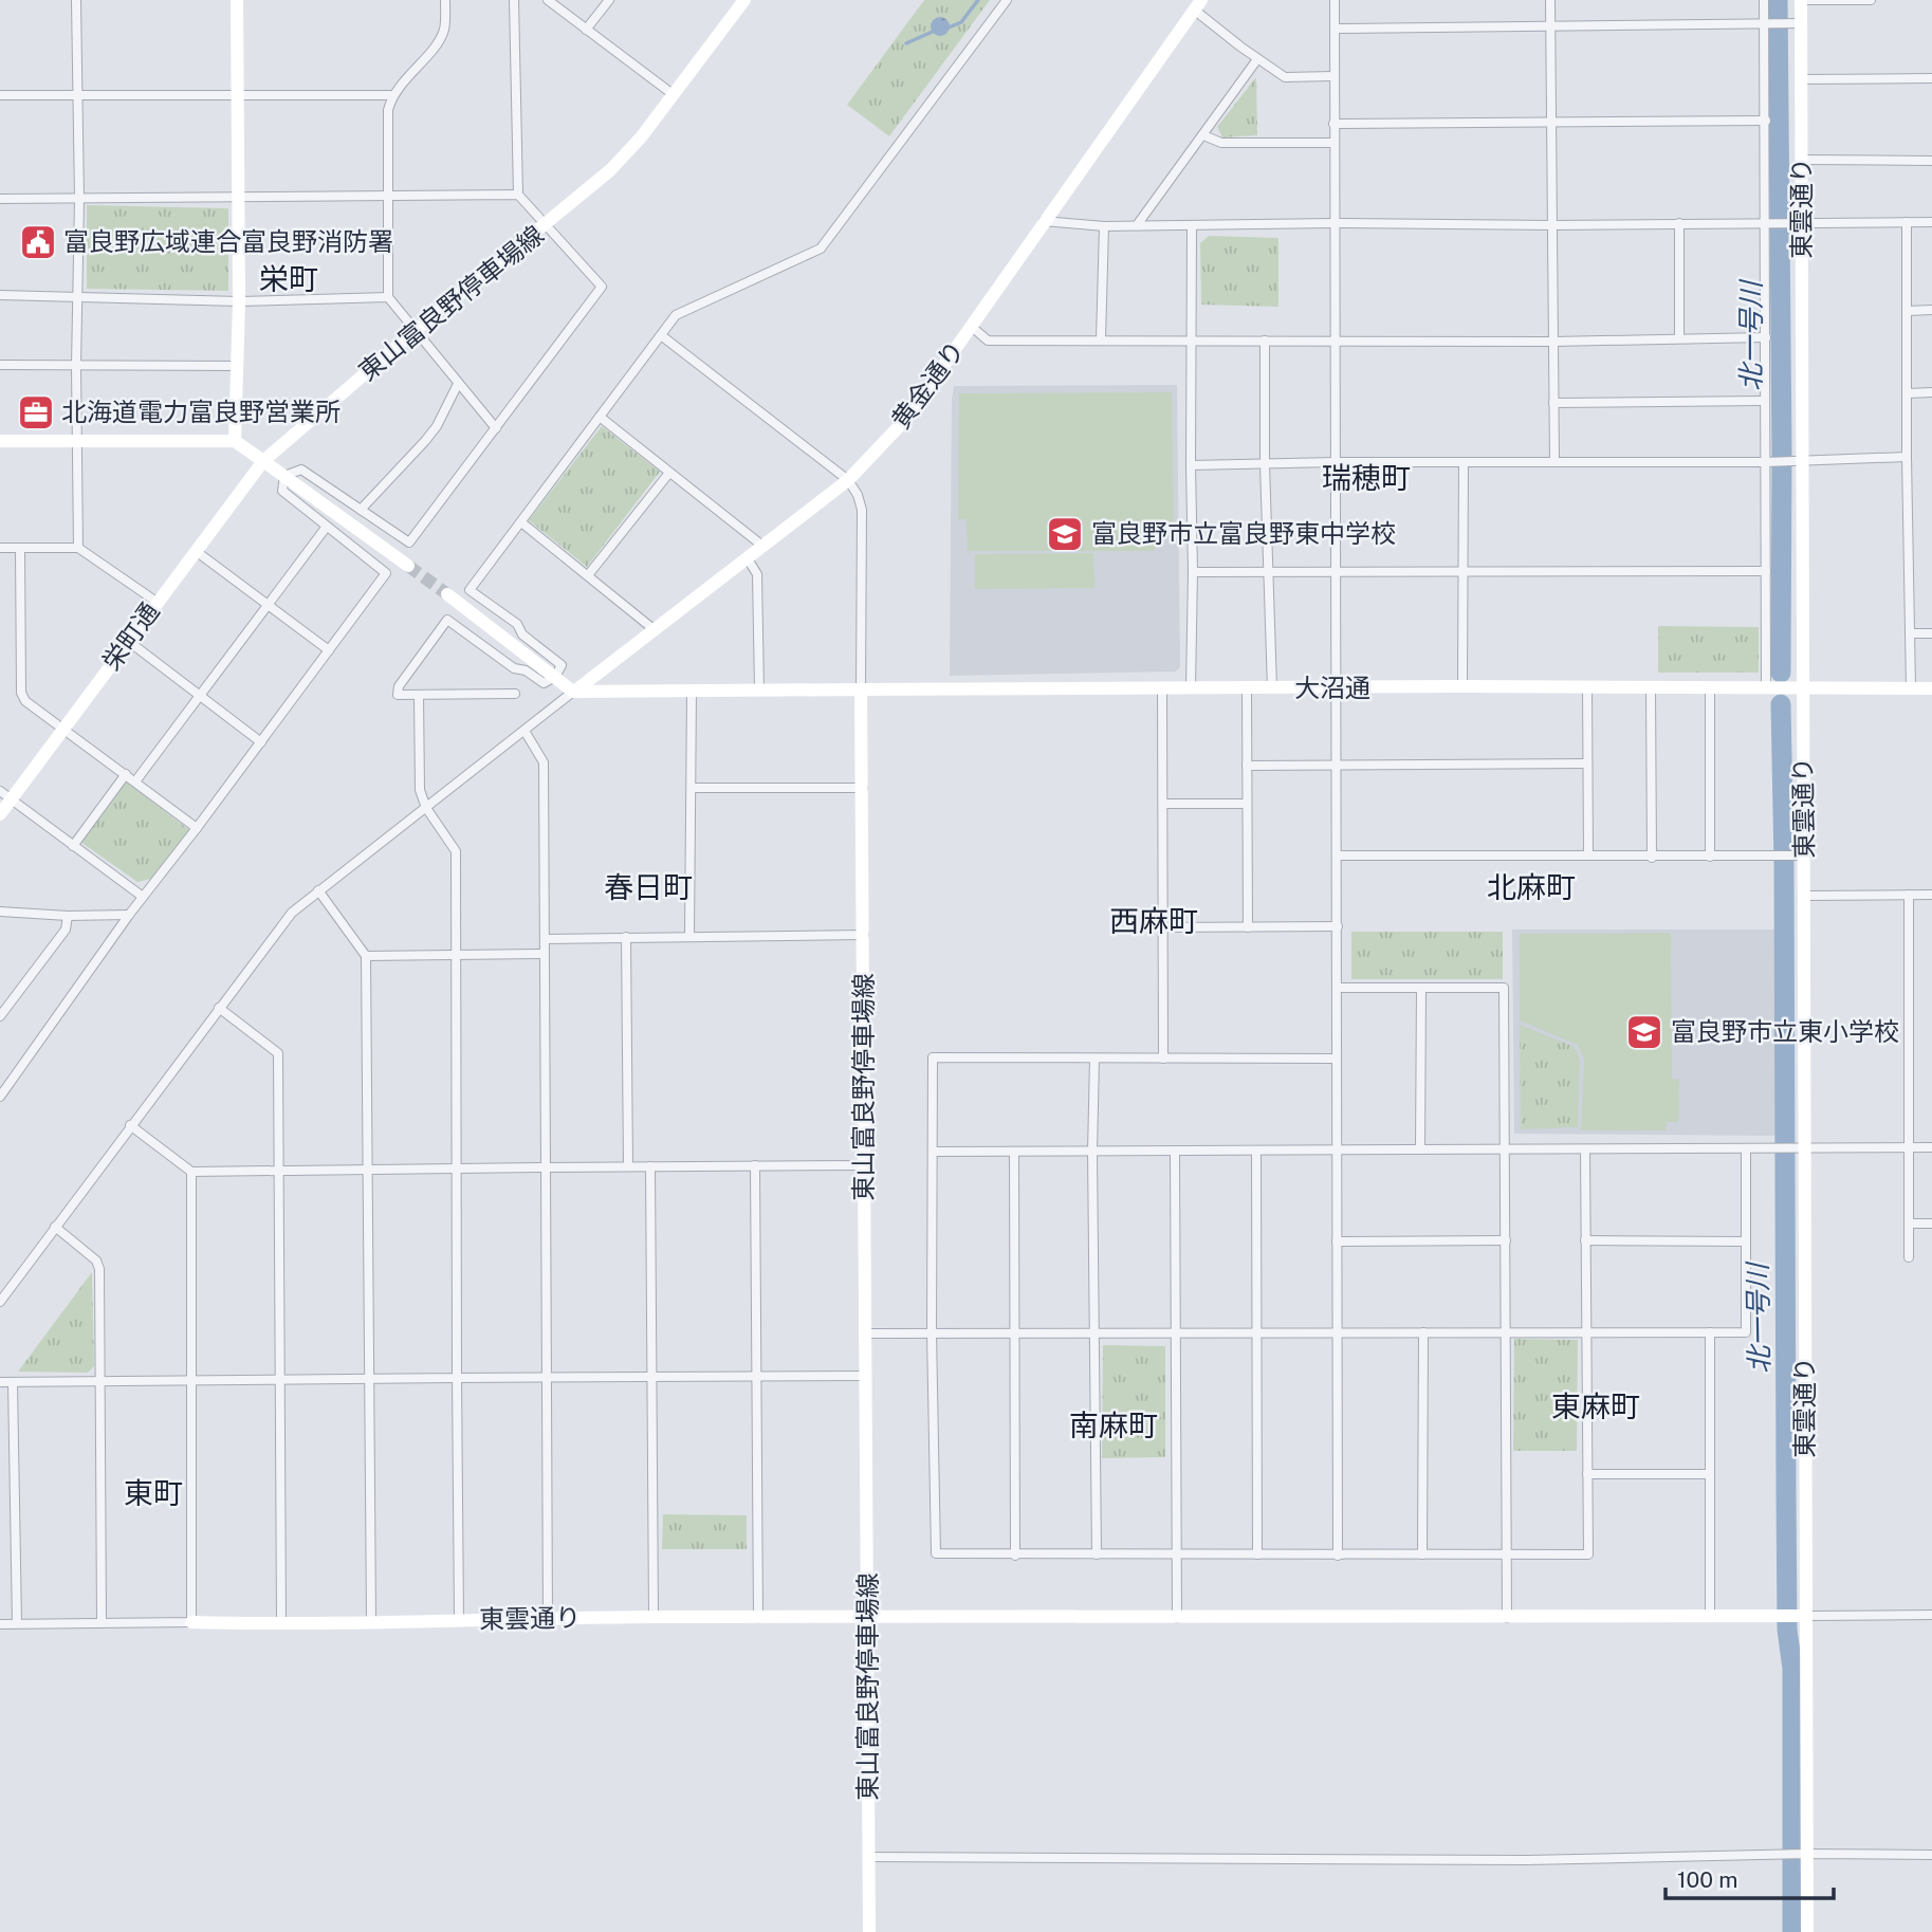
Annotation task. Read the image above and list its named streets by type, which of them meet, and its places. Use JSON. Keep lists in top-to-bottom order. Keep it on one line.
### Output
{"streets":{"street":["東雲通り","東山富良野停車場線","黄金通り","栄町通","大沼通"]},"crossings":[["東雲通り","東山富良野停車場線"],["東雲通り","大沼通"],["東山富良野停車場線","栄町通"],["東山富良野停車場線","大沼通"]],"districts":["栄町","瑞穂町","春日町","北麻町","西麻町","東麻町","南麻町","東町"],"water":["北一号川"],"places":{"public building":["富良野広域連合富良野消防署"],"office":["北海道電力富良野営業所"],"school or university":["富良野市立富良野東中学校","富良野市立東小学校"]},"scale_bar":"100 m"}
